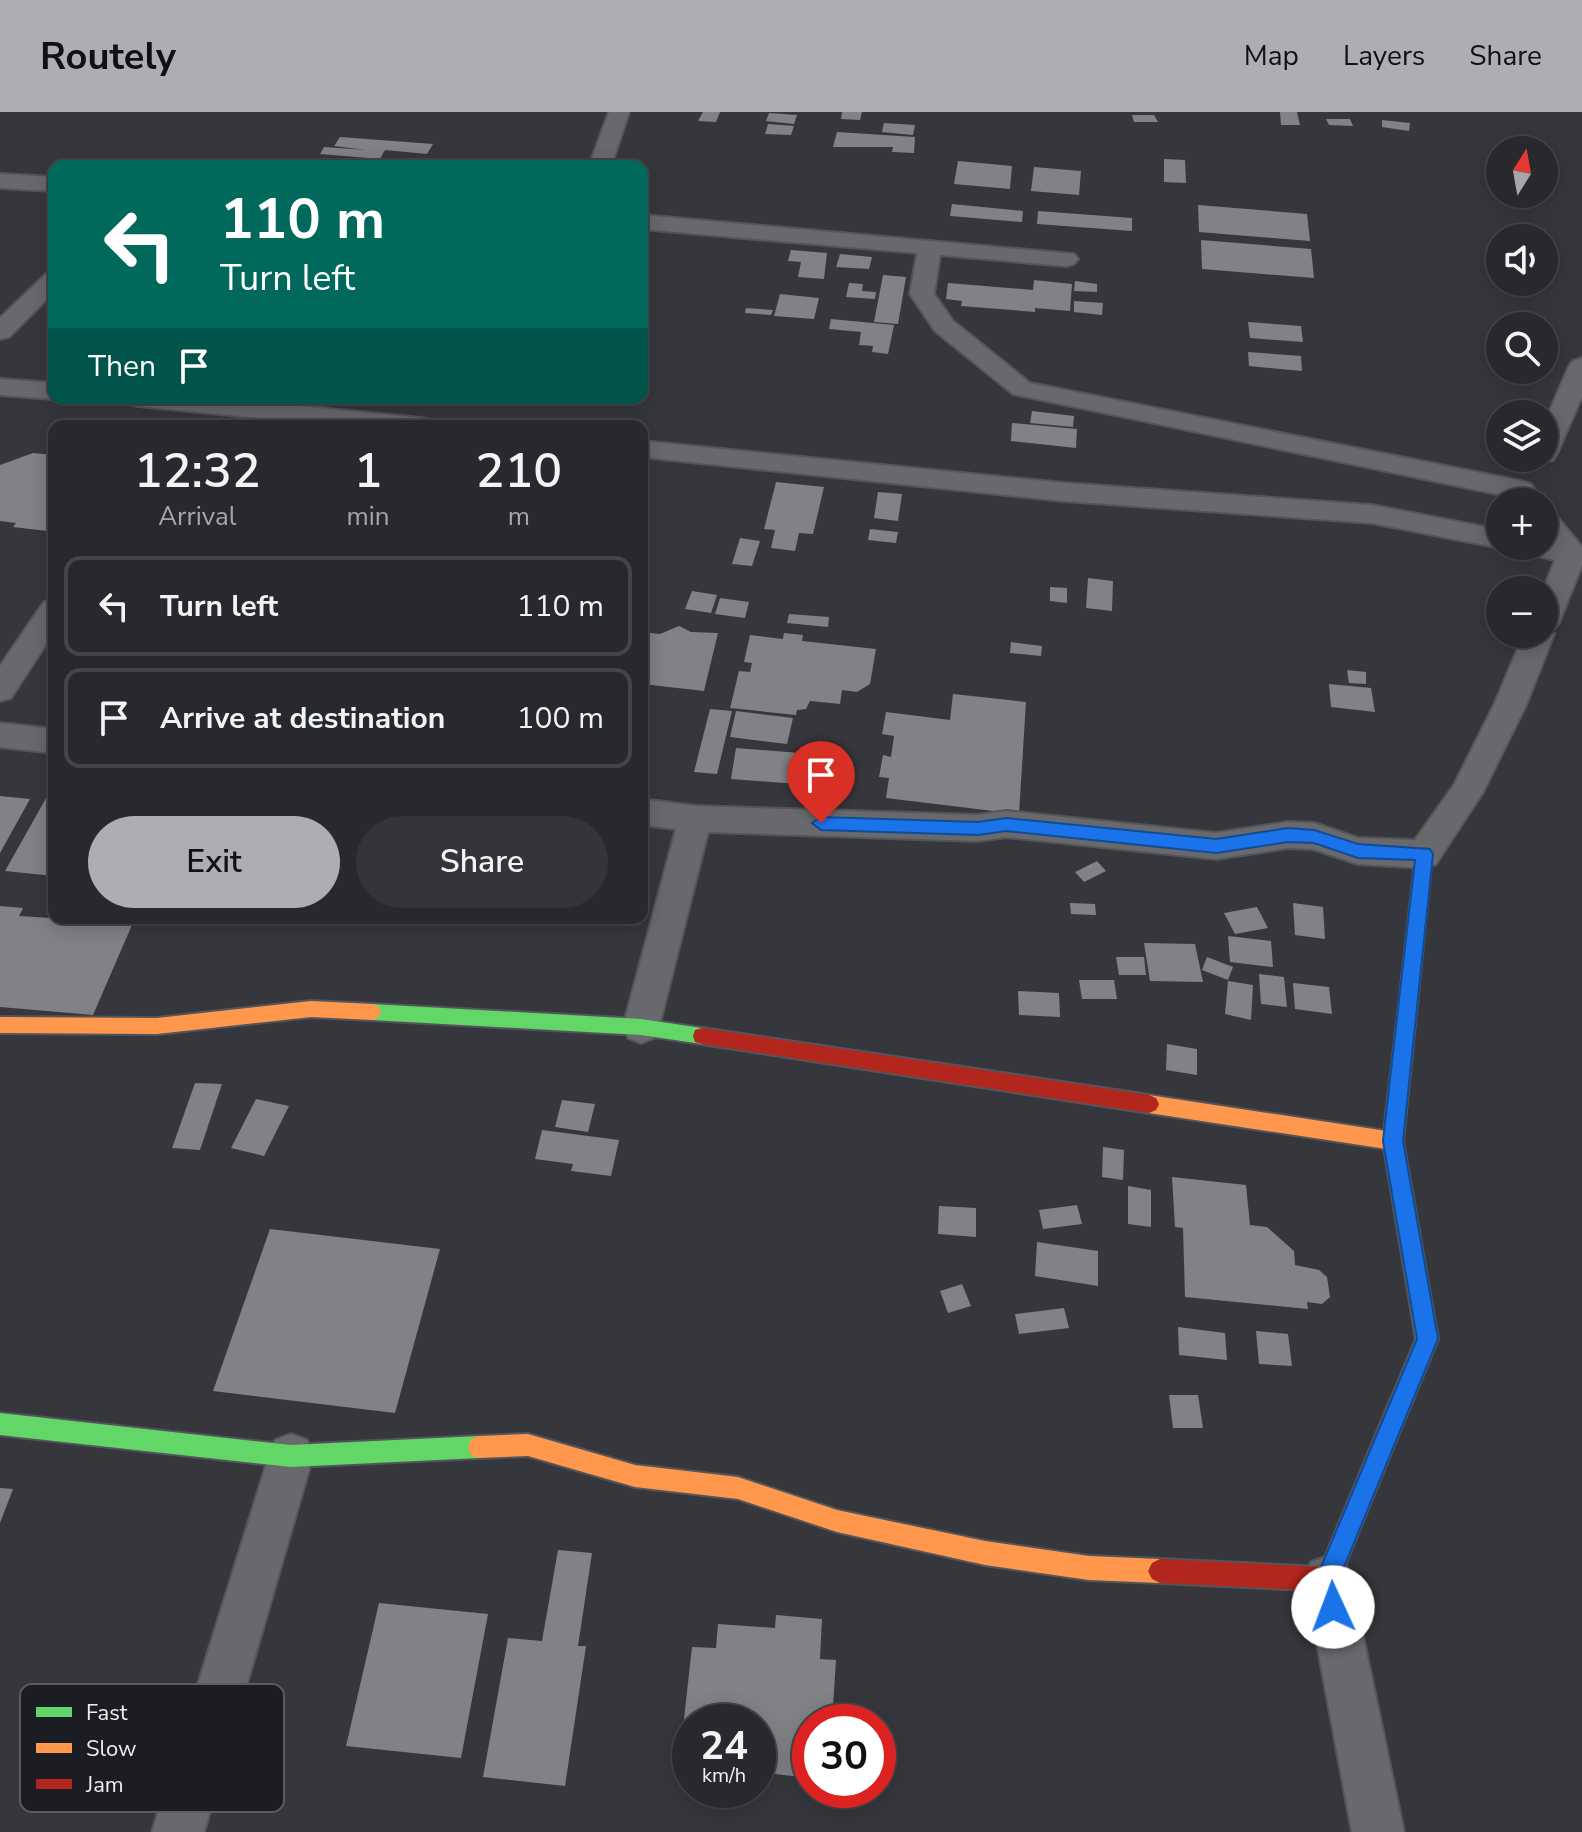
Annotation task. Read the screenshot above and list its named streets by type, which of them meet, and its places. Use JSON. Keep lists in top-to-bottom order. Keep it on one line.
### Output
{"legend":["Fast","Slow","Jam"],"north":"top","page":{"header":"Routely","nav":["Map","Layers","Share"],"map_buttons":["+","−"],"turn":["110 m","Turn left"],"then":"Then","eta":["12:32","Arrival","1","min","210","m"],"list":[{"name":"Turn left","value":"110 m"},{"name":"Arrive at destination","value":"100 m"}],"buttons":["Exit","Share"],"speed":"24 km/h","limit":"30"}}
